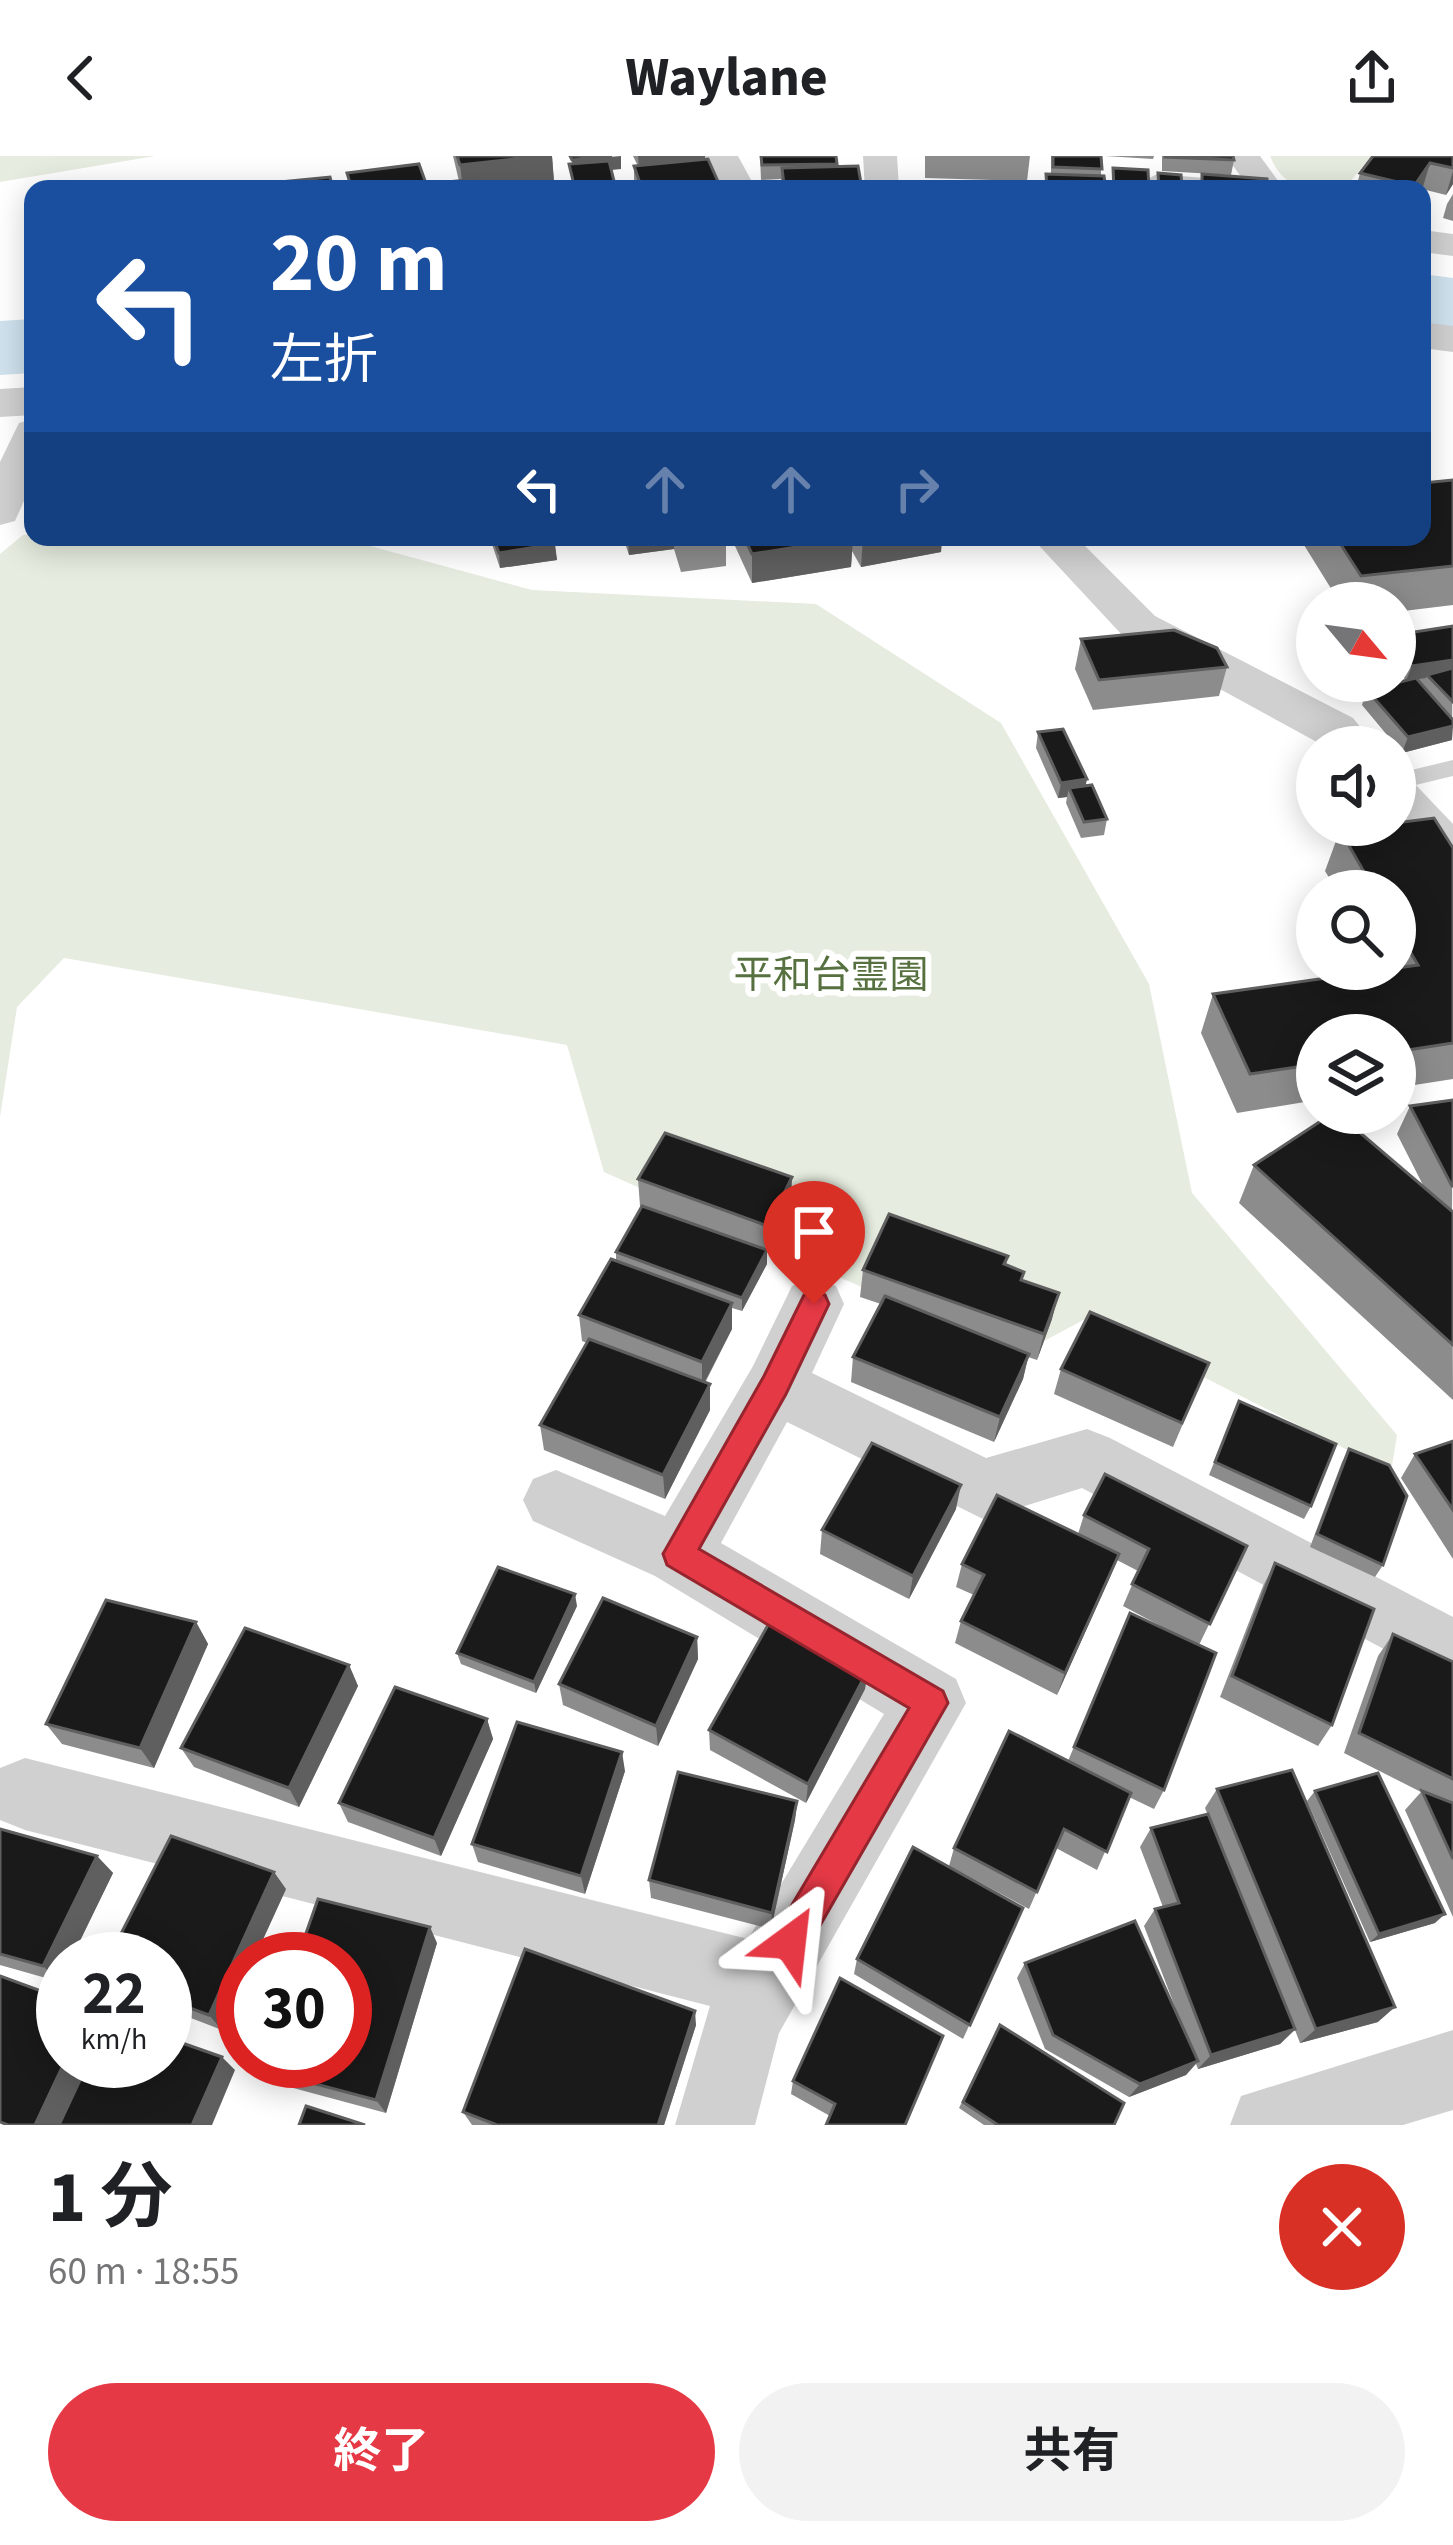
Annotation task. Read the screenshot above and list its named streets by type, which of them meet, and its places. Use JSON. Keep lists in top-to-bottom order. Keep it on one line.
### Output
{"parks":["平和台霊園"],"north":"bottom right","page":{"header":"Waylane","turn":["20 m","左折"],"speed":"22 km/h","limit":"30","heading":["1 分","60 m · 18:55"],"buttons":["終了","共有"]}}
